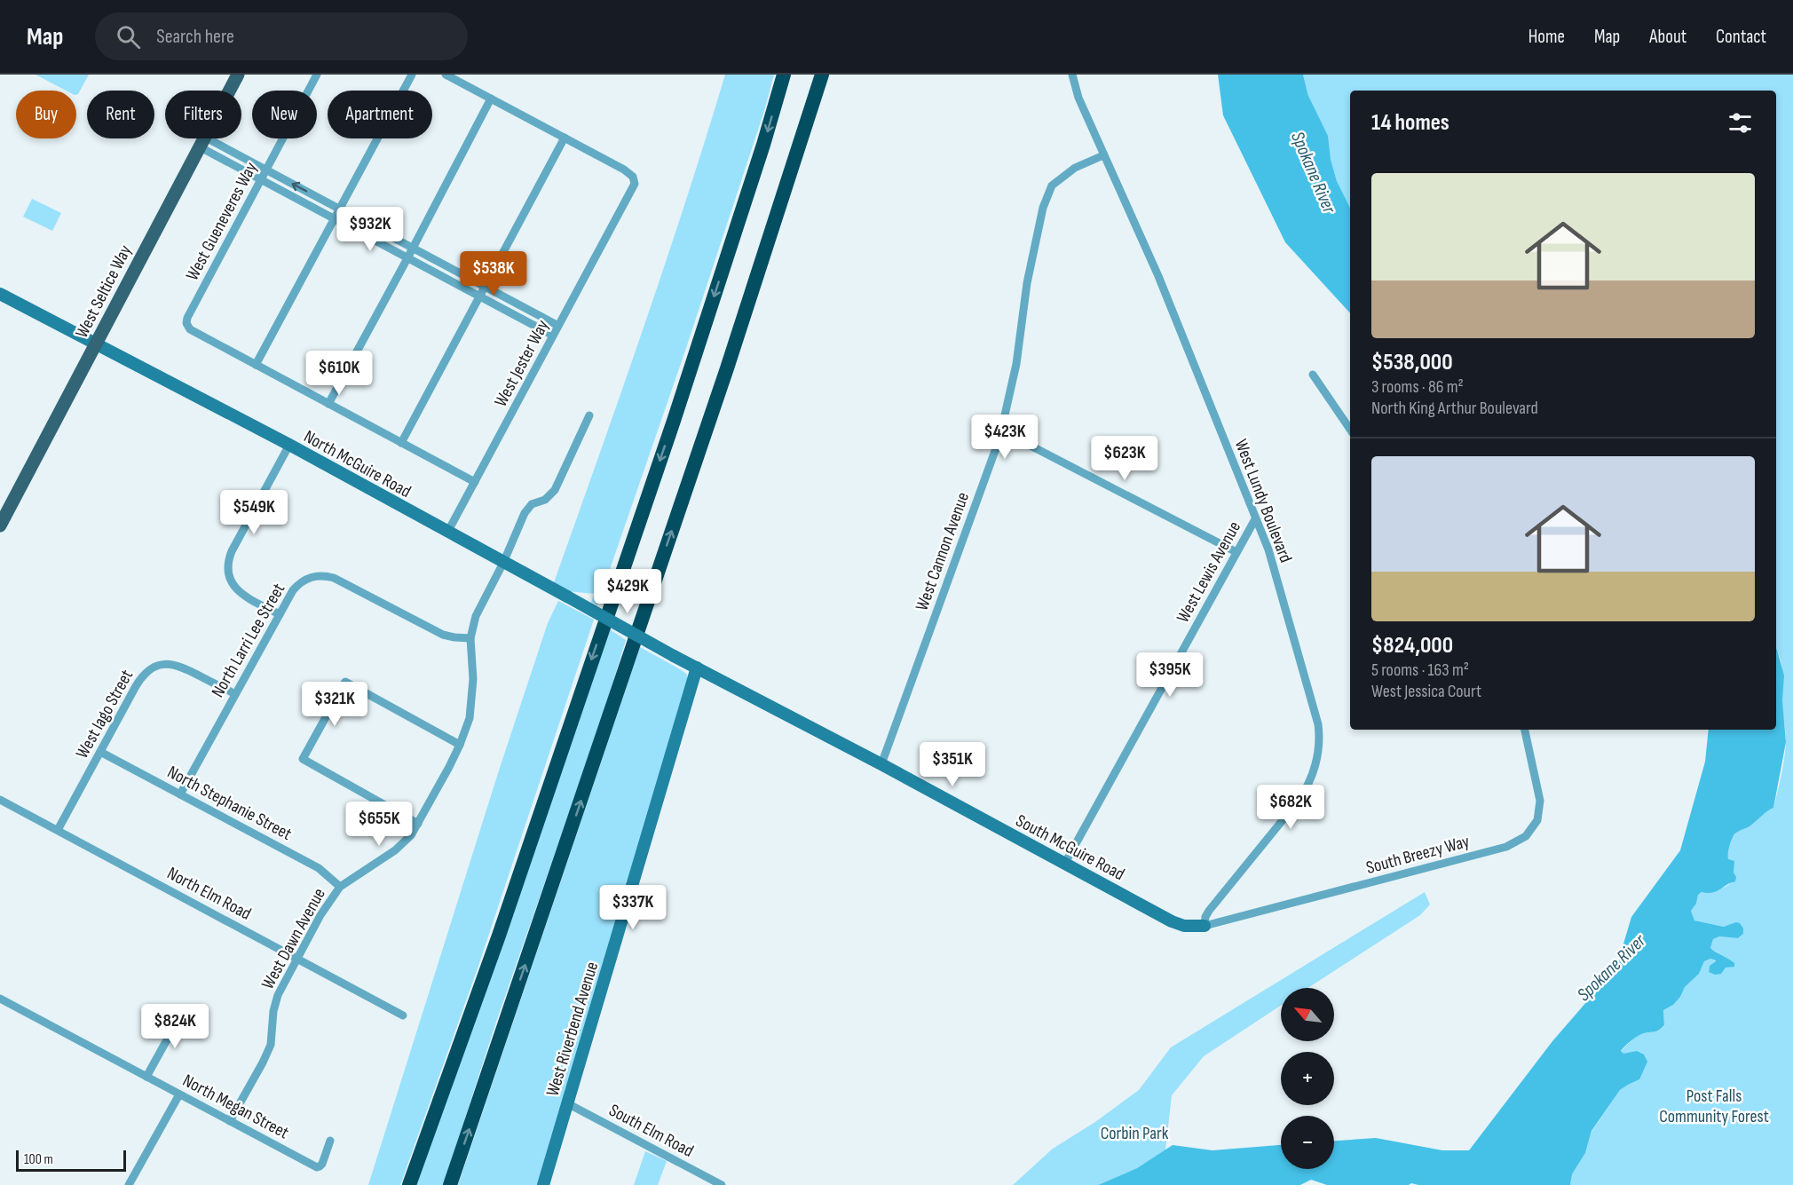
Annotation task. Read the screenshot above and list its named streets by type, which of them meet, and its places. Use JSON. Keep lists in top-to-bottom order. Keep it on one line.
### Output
{"streets":{"main road":["West Seltice Way"],"street":["West Gueneveres Way","West Jester Way","North McGuire Road","West Lundy Boulevard","West Cannon Avenue","West Lewis Avenue","North Larri Lee Street","West Iago Street","North Stephanie Street","South McGuire Road","South Breezy Way","North Elm Road","West Dawn Avenue","West Riverbend Avenue","North Megan Street","South Elm Road"]},"crossings":[["West Seltice Way","North McGuire Road"],["West Jester Way","North McGuire Road"],["North McGuire Road","South McGuire Road"],["North McGuire Road","West Dawn Avenue"],["North McGuire Road","West Riverbend Avenue"],["West Lundy Boulevard","West Cannon Avenue"],["West Lundy Boulevard","West Lewis Avenue"],["West Lundy Boulevard","South McGuire Road"],["West Lundy Boulevard","South Breezy Way"],["West Cannon Avenue","South McGuire Road"],["West Lewis Avenue","South McGuire Road"],["North Larri Lee Street","West Iago Street"],["North Larri Lee Street","North Stephanie Street"],["North Larri Lee Street","West Dawn Avenue"],["West Iago Street","North Stephanie Street"],["West Iago Street","North Elm Road"],["North Stephanie Street","West Dawn Avenue"],["South McGuire Road","South Breezy Way"],["South McGuire Road","West Riverbend Avenue"],["North Elm Road","West Dawn Avenue"],["West Dawn Avenue","North Megan Street"],["West Riverbend Avenue","South Elm Road"]],"water":["Spokane River"],"parks":["Post Falls Community Forest","Corbin Park"],"scale_bar":"100 m","north":"top left","page":{"header":"Map","search":"Search here","nav":["Home","Map","About","Contact"],"chip":["Buy","Rent","Filters","New","Apartment"],"heading":"14 homes","list":[{"name":"$538,000","note":"3 rooms · 86 m² · North King Arthur Boulevard"},{"name":"$824,000","note":"5 rooms · 163 m² · West Jessica Court"}],"price":["$932K","$538K","$610K","$423K","$623K","$549K","$429K","$395K","$321K","$351K","$682K","$655K","$337K","$824K"],"map_buttons":["+","−"],"scale":"100 m"}}
